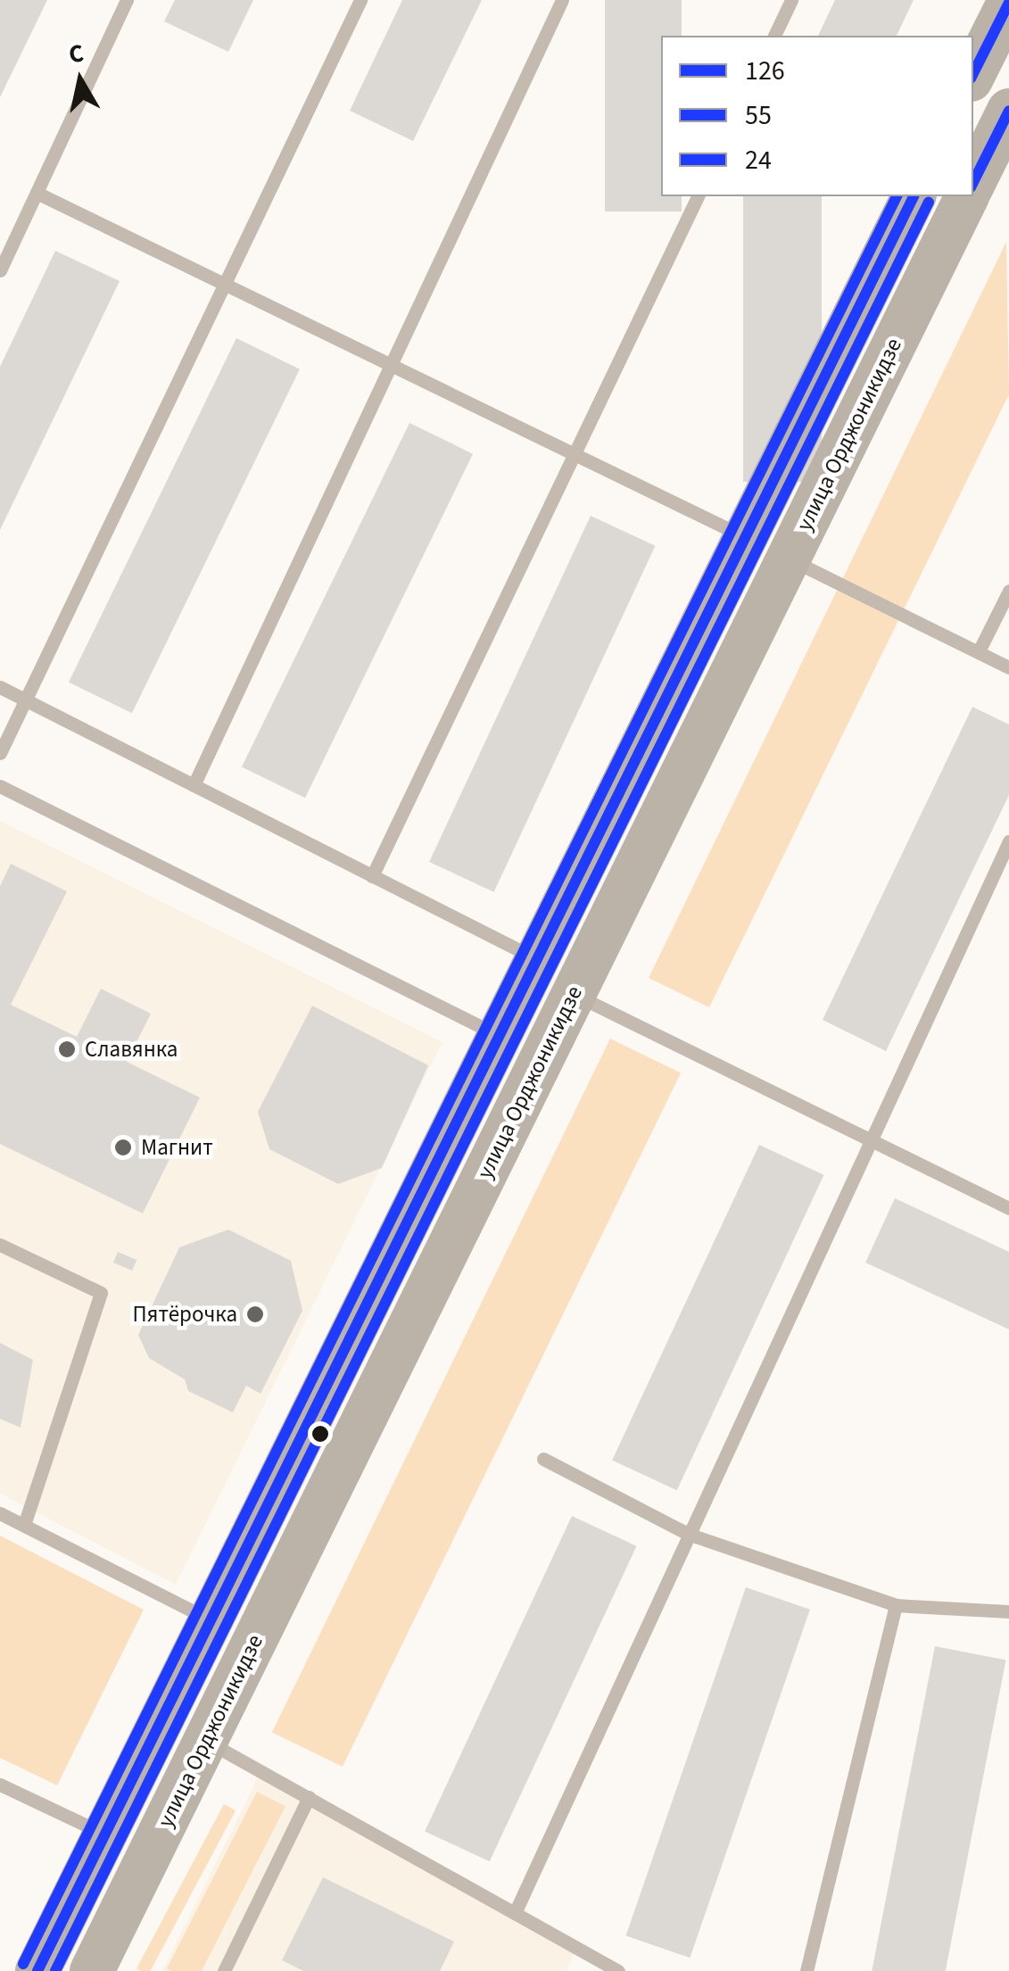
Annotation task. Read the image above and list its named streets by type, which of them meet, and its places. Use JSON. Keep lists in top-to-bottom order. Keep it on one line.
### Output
{"streets":{"main road":["улица Орджоникидзе"]},"places":["Славянка","Магнит","Пятёрочка"],"lines":["transit line 126","transit line 24","transit line 55"],"legend":["126","55","24"],"north":"top"}
